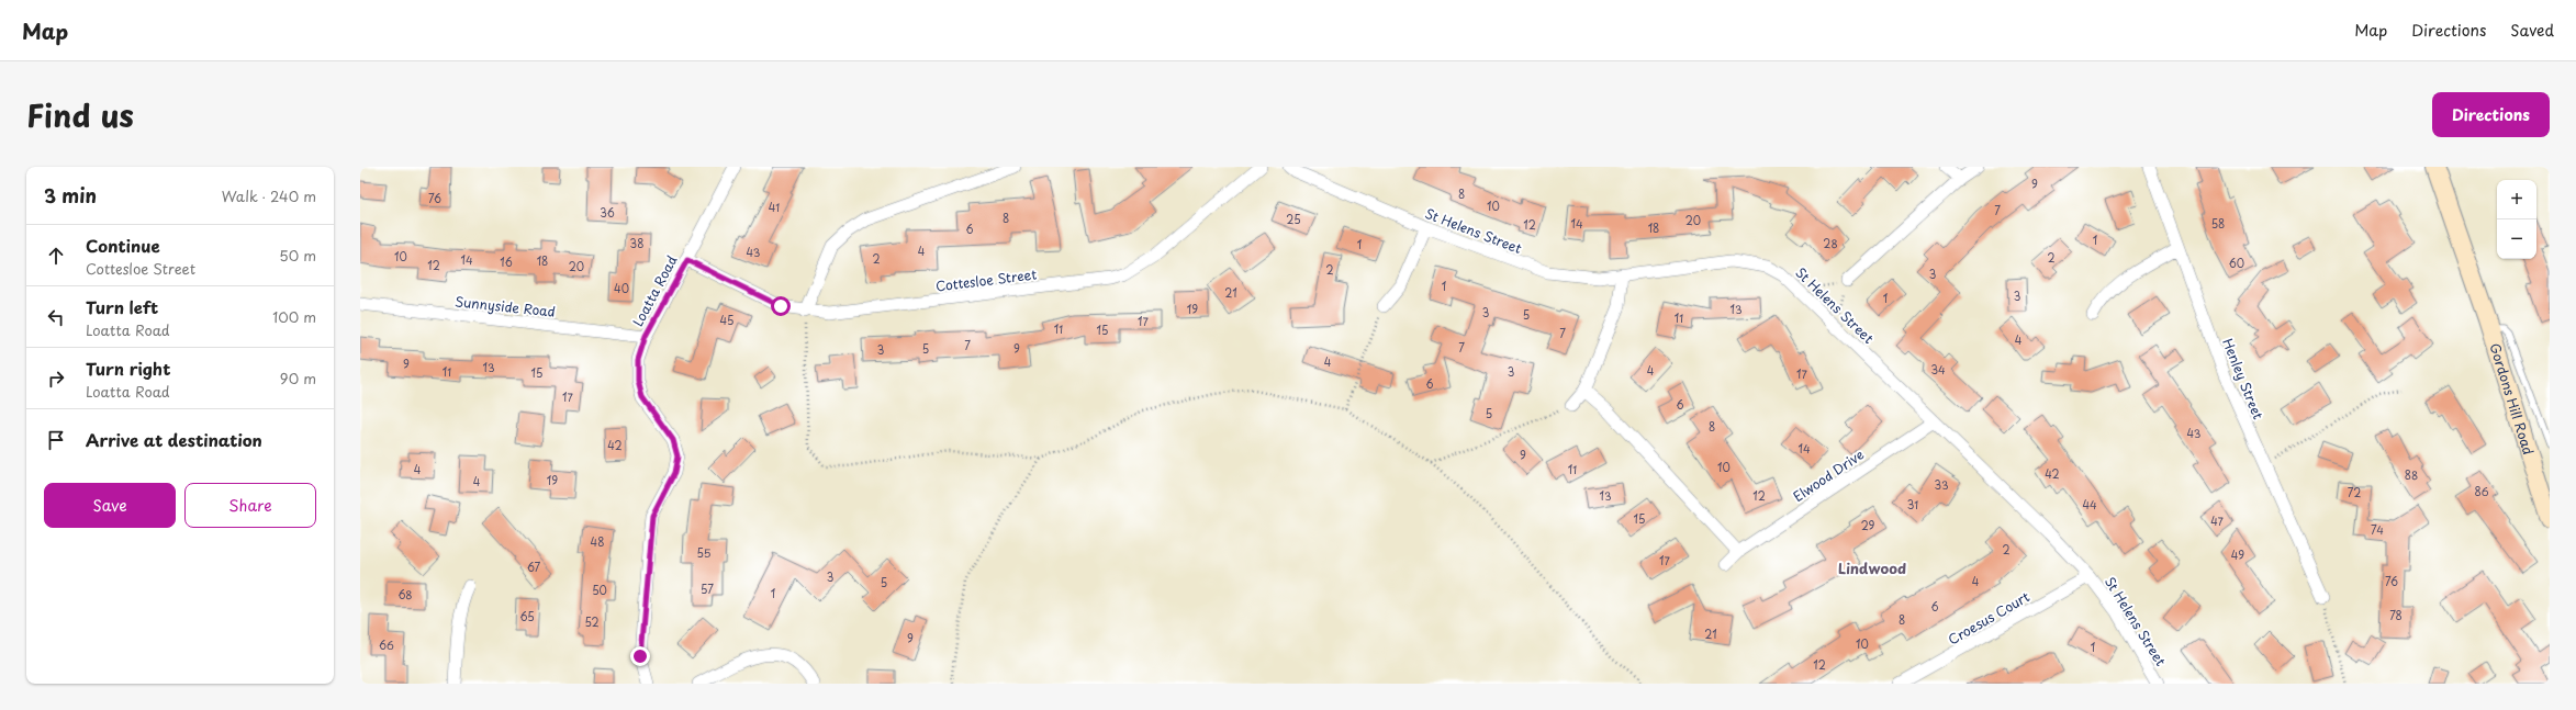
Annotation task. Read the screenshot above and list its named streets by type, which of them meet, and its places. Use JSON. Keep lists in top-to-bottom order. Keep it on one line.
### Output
{"streets":{"main road":["Gordons Hill Road"],"street":["St Helens Street","Cottesloe Street","Loatta Road","Sunnyside Road","Henley Street","Elwood Drive","Croesus Court"]},"crossings":[["St Helens Street","Elwood Drive"],["St Helens Street","Croesus Court"],["Cottesloe Street","Loatta Road"],["Loatta Road","Sunnyside Road"]],"districts":["Lindwood"],"house_numbers":["9","8","76","10","41","7","36","8","25","20","14","58","12","18","6","1","38","28","1","4","43","10","2","2","14","18","16","60","12","20","2","3","1","40","21","3","1","19","13","3","5","11","45","17","11","15","7","4","7","7","5","9","3","4","9","13","34","4","11","3","15","17","6","17","6","5","8","43","42","14","9","10","4","11","42","88","19","4","33","86","72","13","12","31","44","15","47","29","74","48","2","55","49","17","67","3","4","76","5","57","50","1","68","6","78","65","8","52","21","9","10","66","1","12"],"page":{"header":"Map","nav":["Map","Directions","Saved"],"title":"Find us","buttons":["Directions",["Save","Share"]],"heading":["3 min","Walk · 240 m"],"map_buttons":["+","−"],"list":[["Continue","Cottesloe Street","50 m"],["Turn left","Loatta Road","100 m"],["Turn right","Loatta Road","90 m"],"Arrive at destination"]}}
